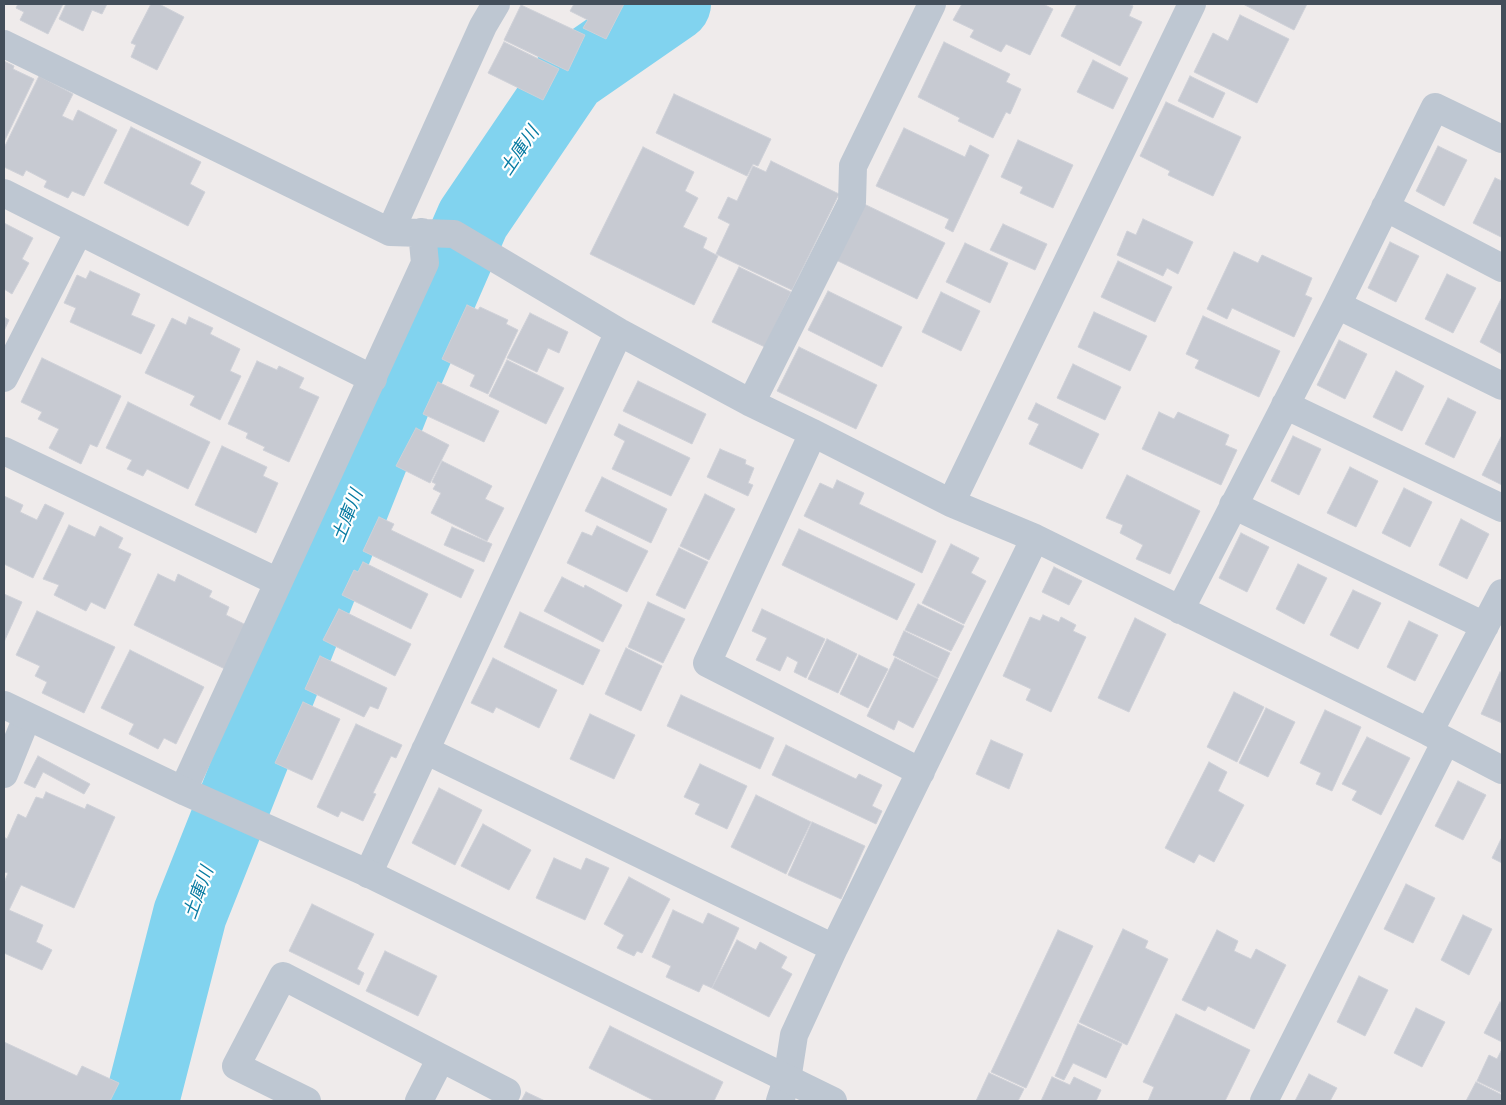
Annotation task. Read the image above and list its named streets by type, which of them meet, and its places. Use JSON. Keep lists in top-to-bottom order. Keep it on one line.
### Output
{"water":["土庫川"]}
